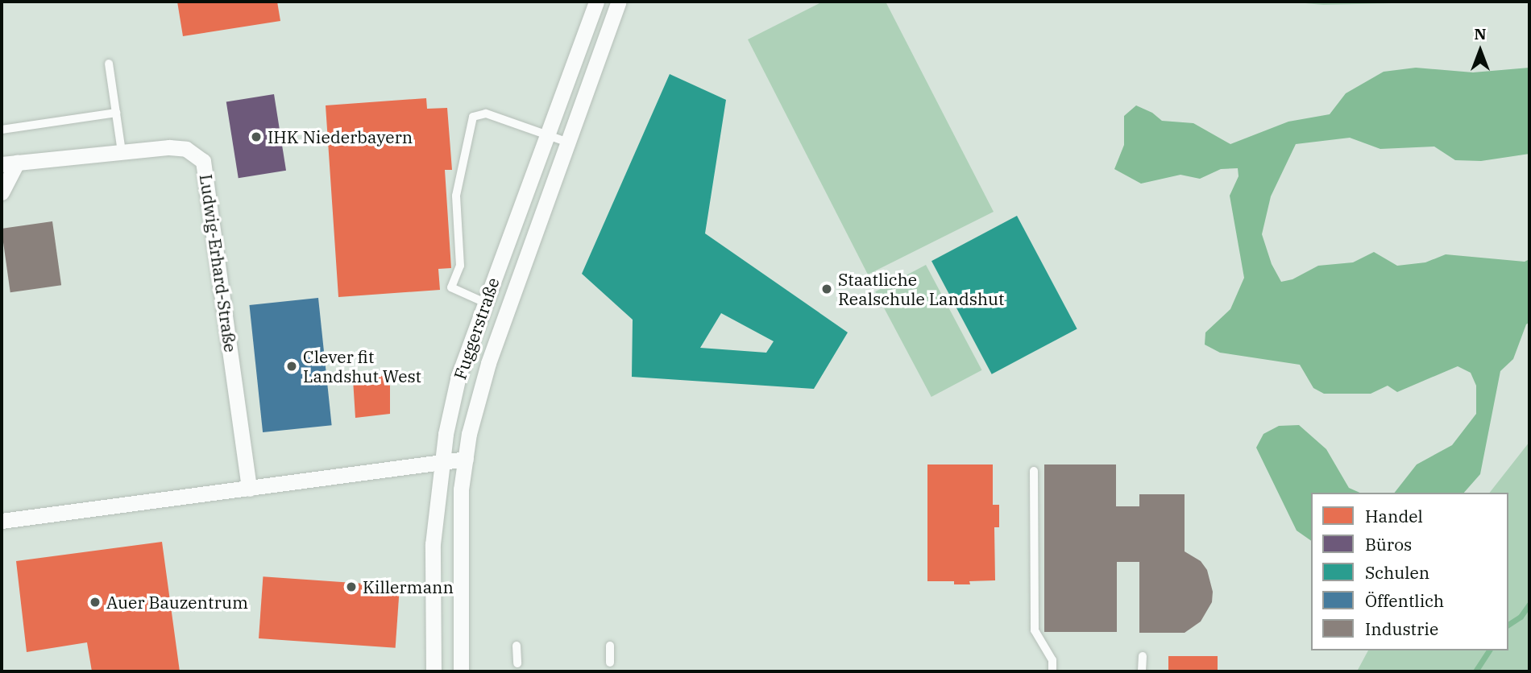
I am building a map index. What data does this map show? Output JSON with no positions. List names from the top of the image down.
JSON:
{
  "streets": {
    "street": ["Ludwig-Erhard-Straße", "Fuggerstraße"]
  },
  "places": [
    "IHK Niederbayern",
    "Staatliche Realschule Landshut",
    "Clever fit Landshut West",
    "Killermann",
    "Auer Bauzentrum"
  ],
  "legend": [
    "Handel",
    "Büros",
    "Schulen",
    "Öffentlich",
    "Industrie"
  ],
  "north": "top"
}
